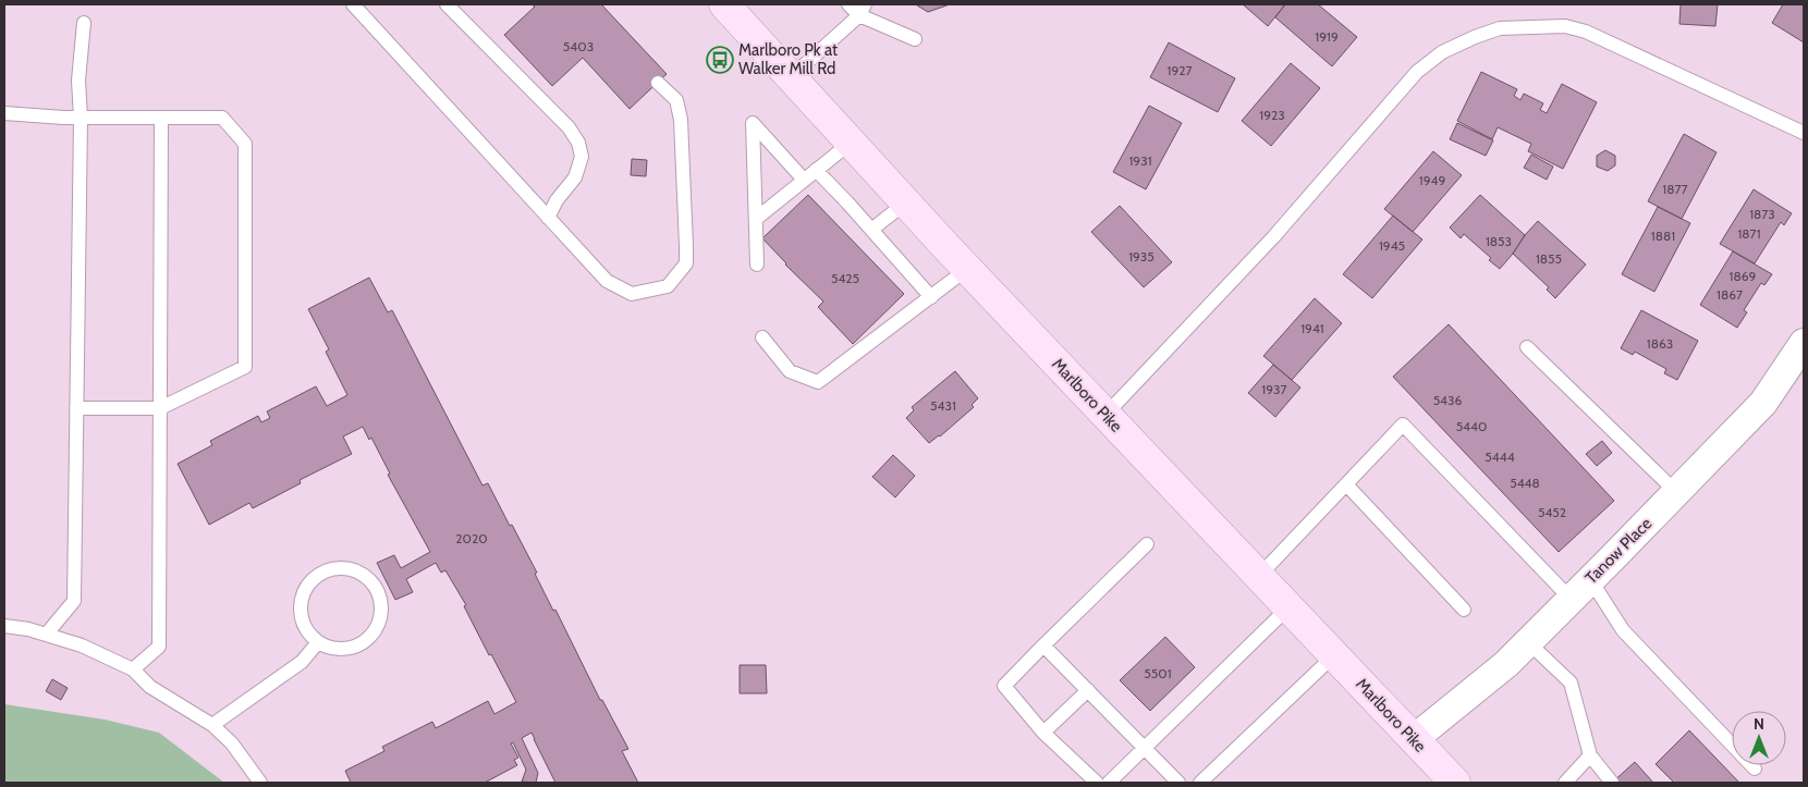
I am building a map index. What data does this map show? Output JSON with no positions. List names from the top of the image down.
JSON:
{
  "streets": {
    "main road": ["Marlboro Pike"],
    "street": ["Tanow Place"]
  },
  "crossings": [
    ["Marlboro Pike", "Tanow Place"]
  ],
  "places": {
    "bus stop": ["Marlboro Pk at Walker Mill Rd"]
  },
  "house_numbers": [
    "1919",
    "5403",
    "1927",
    "1923",
    "1931",
    "1949",
    "1877",
    "1873",
    "1871",
    "1881",
    "1853",
    "1945",
    "1935",
    "1855",
    "1869",
    "5425",
    "1867",
    "1941",
    "1863",
    "1937",
    "5436",
    "5431",
    "5440",
    "5444",
    "5448",
    "5452",
    "2020",
    "5501"
  ],
  "north": "top"
}
